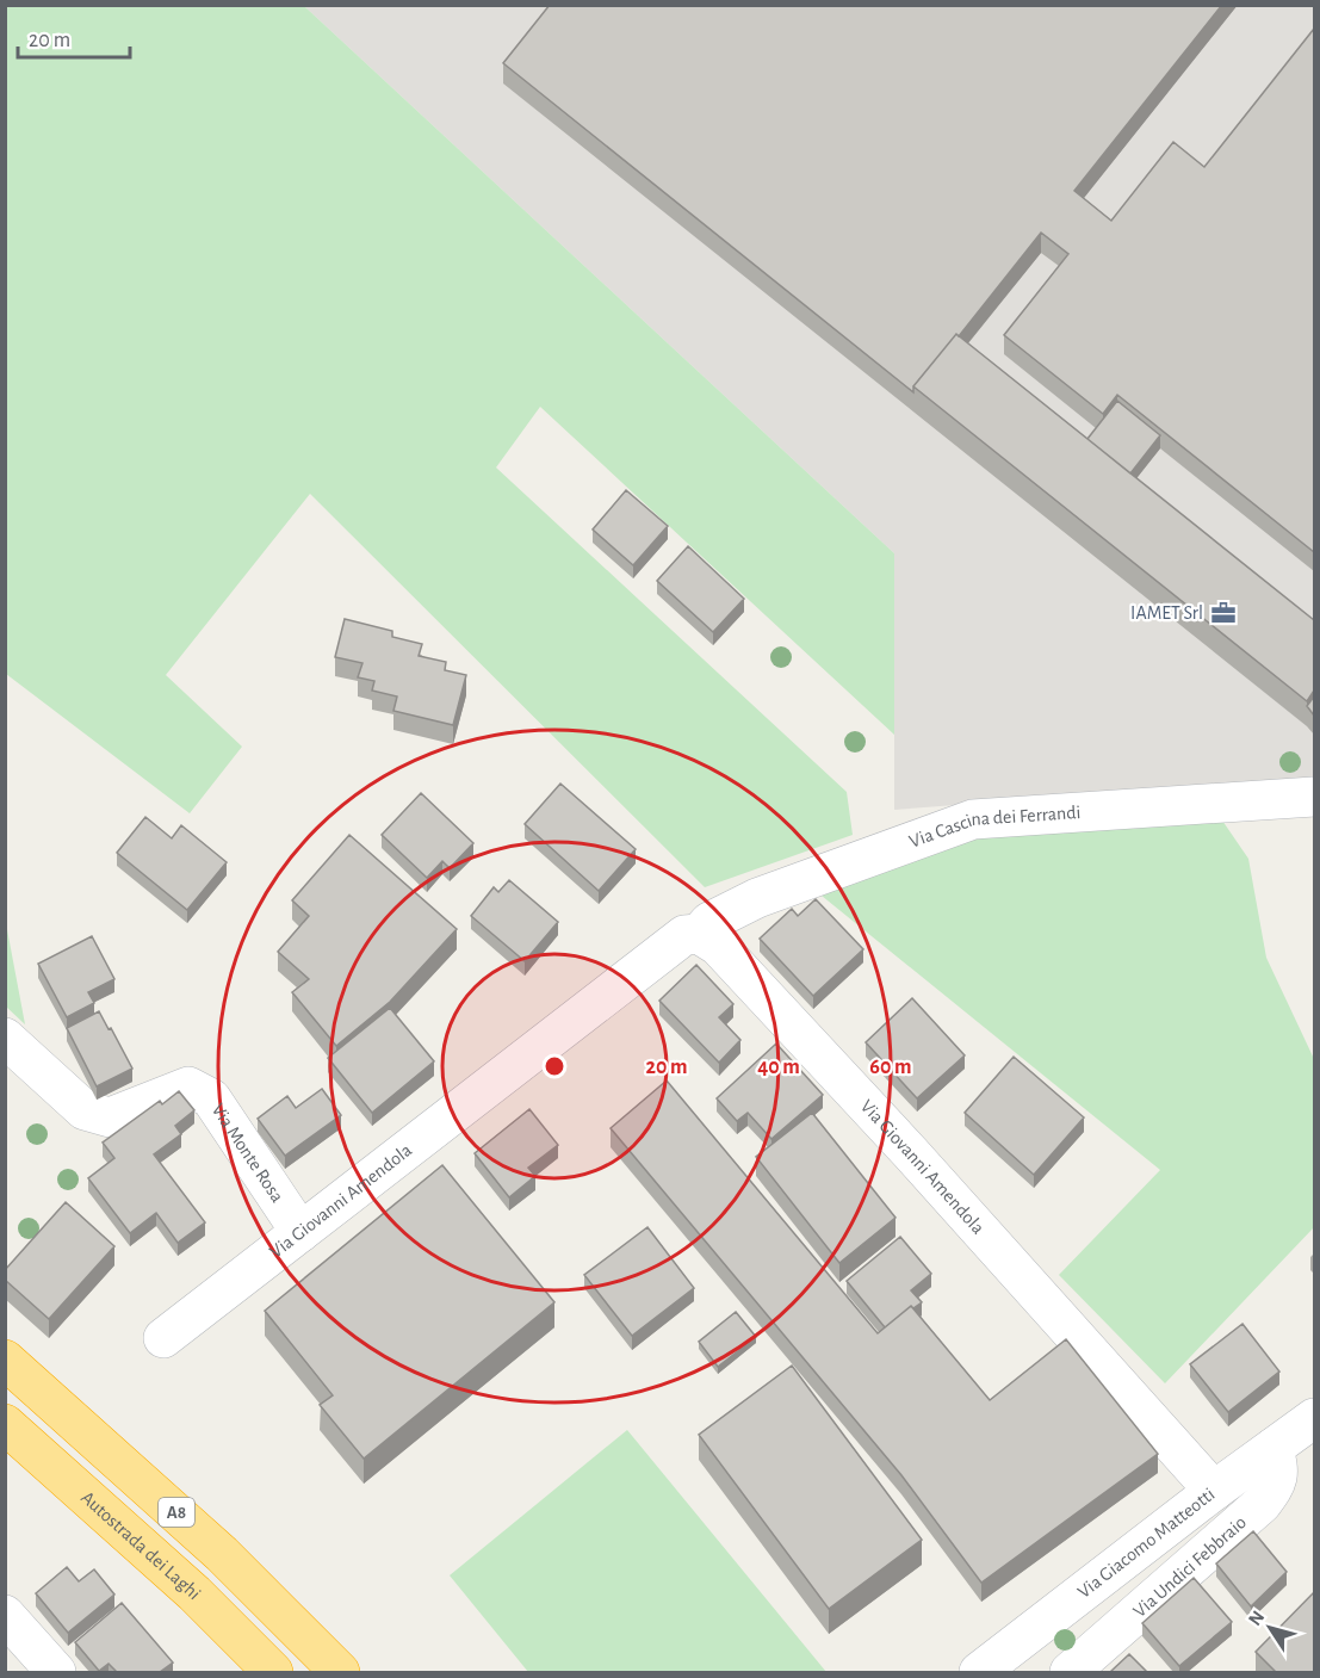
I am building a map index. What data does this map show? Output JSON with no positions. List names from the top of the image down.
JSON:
{
  "streets": {
    "highway": ["A8", "Autostrada dei Laghi"],
    "street": [
      "Via Cascina dei Ferrandi",
      "Via Monte Rosa",
      "Via Giovanni Amendola",
      "Via Giacomo Matteotti",
      "Via Undici Febbraio"
    ]
  },
  "crossings": [
    ["Via Cascina dei Ferrandi", "Via Giovanni Amendola"],
    ["Via Monte Rosa", "Via Giovanni Amendola"],
    ["Via Giovanni Amendola", "Via Giacomo Matteotti"],
    ["Via Giacomo Matteotti", "Via Undici Febbraio"]
  ],
  "places": {
    "office": ["IAMET Srl"]
  },
  "scale_bar": "20 m",
  "north": "top left",
  "rings": ["20 m", "40 m", "60 m"]
}
